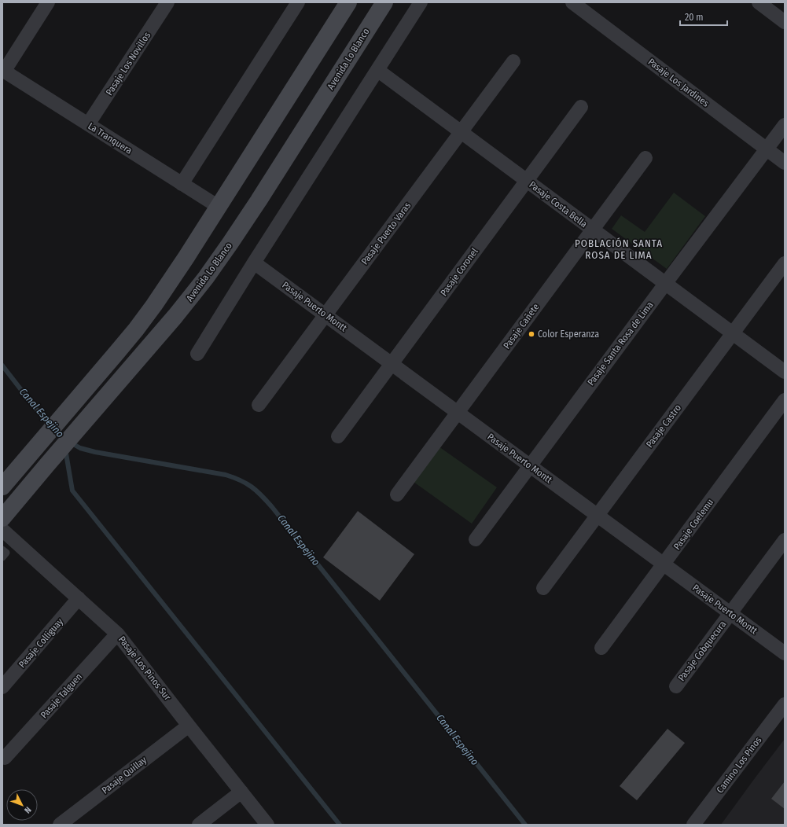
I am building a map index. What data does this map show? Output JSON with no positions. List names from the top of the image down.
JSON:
{
  "streets": {
    "main road": ["Avenida Lo Blanco"],
    "street": [
      "Pasaje Los Novillos",
      "Pasaje Los Jardines",
      "La Tranquera",
      "Pasaje Costa Bella",
      "Pasaje Puerto Varas",
      "Pasaje Coronel",
      "Pasaje Puerto Montt",
      "Pasaje Cañete",
      "Pasaje Santa Rosa de Lima",
      "Pasaje Castro",
      "Pasaje Coelemu",
      "Pasaje Colliguay",
      "Pasaje Cobquecura",
      "Pasaje Los Pinos Sur",
      "Pasaje Talguen",
      "Camino Los Pinos",
      "Pasaje Quillay"
    ]
  },
  "crossings": [
    ["Pasaje Los Novillos", "La Tranquera"],
    ["Pasaje Los Jardines", "Pasaje Santa Rosa de Lima"],
    ["Pasaje Costa Bella", "Pasaje Puerto Varas"],
    ["Pasaje Costa Bella", "Pasaje Coronel"],
    ["Pasaje Costa Bella", "Pasaje Cañete"],
    ["Pasaje Costa Bella", "Pasaje Santa Rosa de Lima"],
    ["Pasaje Costa Bella", "Pasaje Castro"],
    ["Pasaje Puerto Varas", "Pasaje Puerto Montt"],
    ["Pasaje Coronel", "Pasaje Puerto Montt"],
    ["Pasaje Puerto Montt", "Pasaje Cañete"],
    ["Pasaje Puerto Montt", "Pasaje Santa Rosa de Lima"],
    ["Pasaje Puerto Montt", "Pasaje Castro"],
    ["Pasaje Puerto Montt", "Pasaje Coelemu"],
    ["Pasaje Puerto Montt", "Pasaje Cobquecura"],
    ["Pasaje Colliguay", "Pasaje Los Pinos Sur"],
    ["Pasaje Los Pinos Sur", "Pasaje Talguen"],
    ["Pasaje Los Pinos Sur", "Pasaje Quillay"]
  ],
  "districts": ["POBLACIÓN SANTA ROSA DE LIMA"],
  "water": ["Canal Espejino"],
  "places": ["Color Esperanza"],
  "scale_bar": "20 m",
  "north": "bottom right"
}
